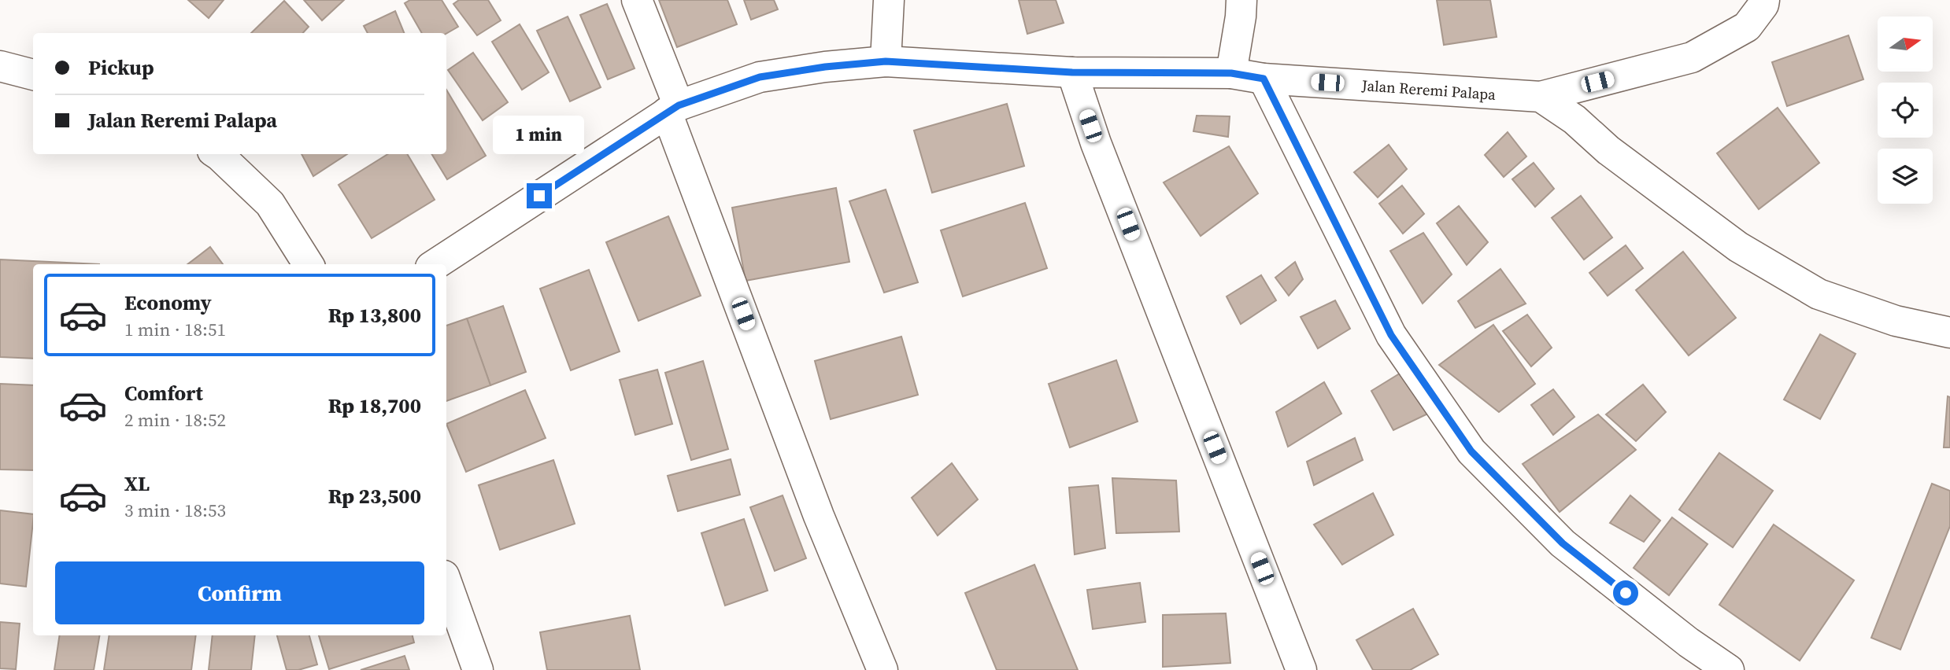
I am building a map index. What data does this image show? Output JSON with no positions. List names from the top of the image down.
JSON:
{
  "streets": {
    "street": ["Jalan Reremi Palapa"]
  },
  "north": "right",
  "page": {
    "banner": ["Pickup", "Jalan Reremi Palapa"],
    "bubble": "1 min",
    "list": [
      {
        "name": "Economy",
        "note": "1 min · 18:51",
        "value": "Rp 13,800"
      },
      {
        "name": "Comfort",
        "note": "2 min · 18:52",
        "value": "Rp 18,700"
      },
      {
        "name": "XL",
        "note": "3 min · 18:53",
        "value": "Rp 23,500"
      }
    ],
    "buttons": "Confirm"
  }
}
